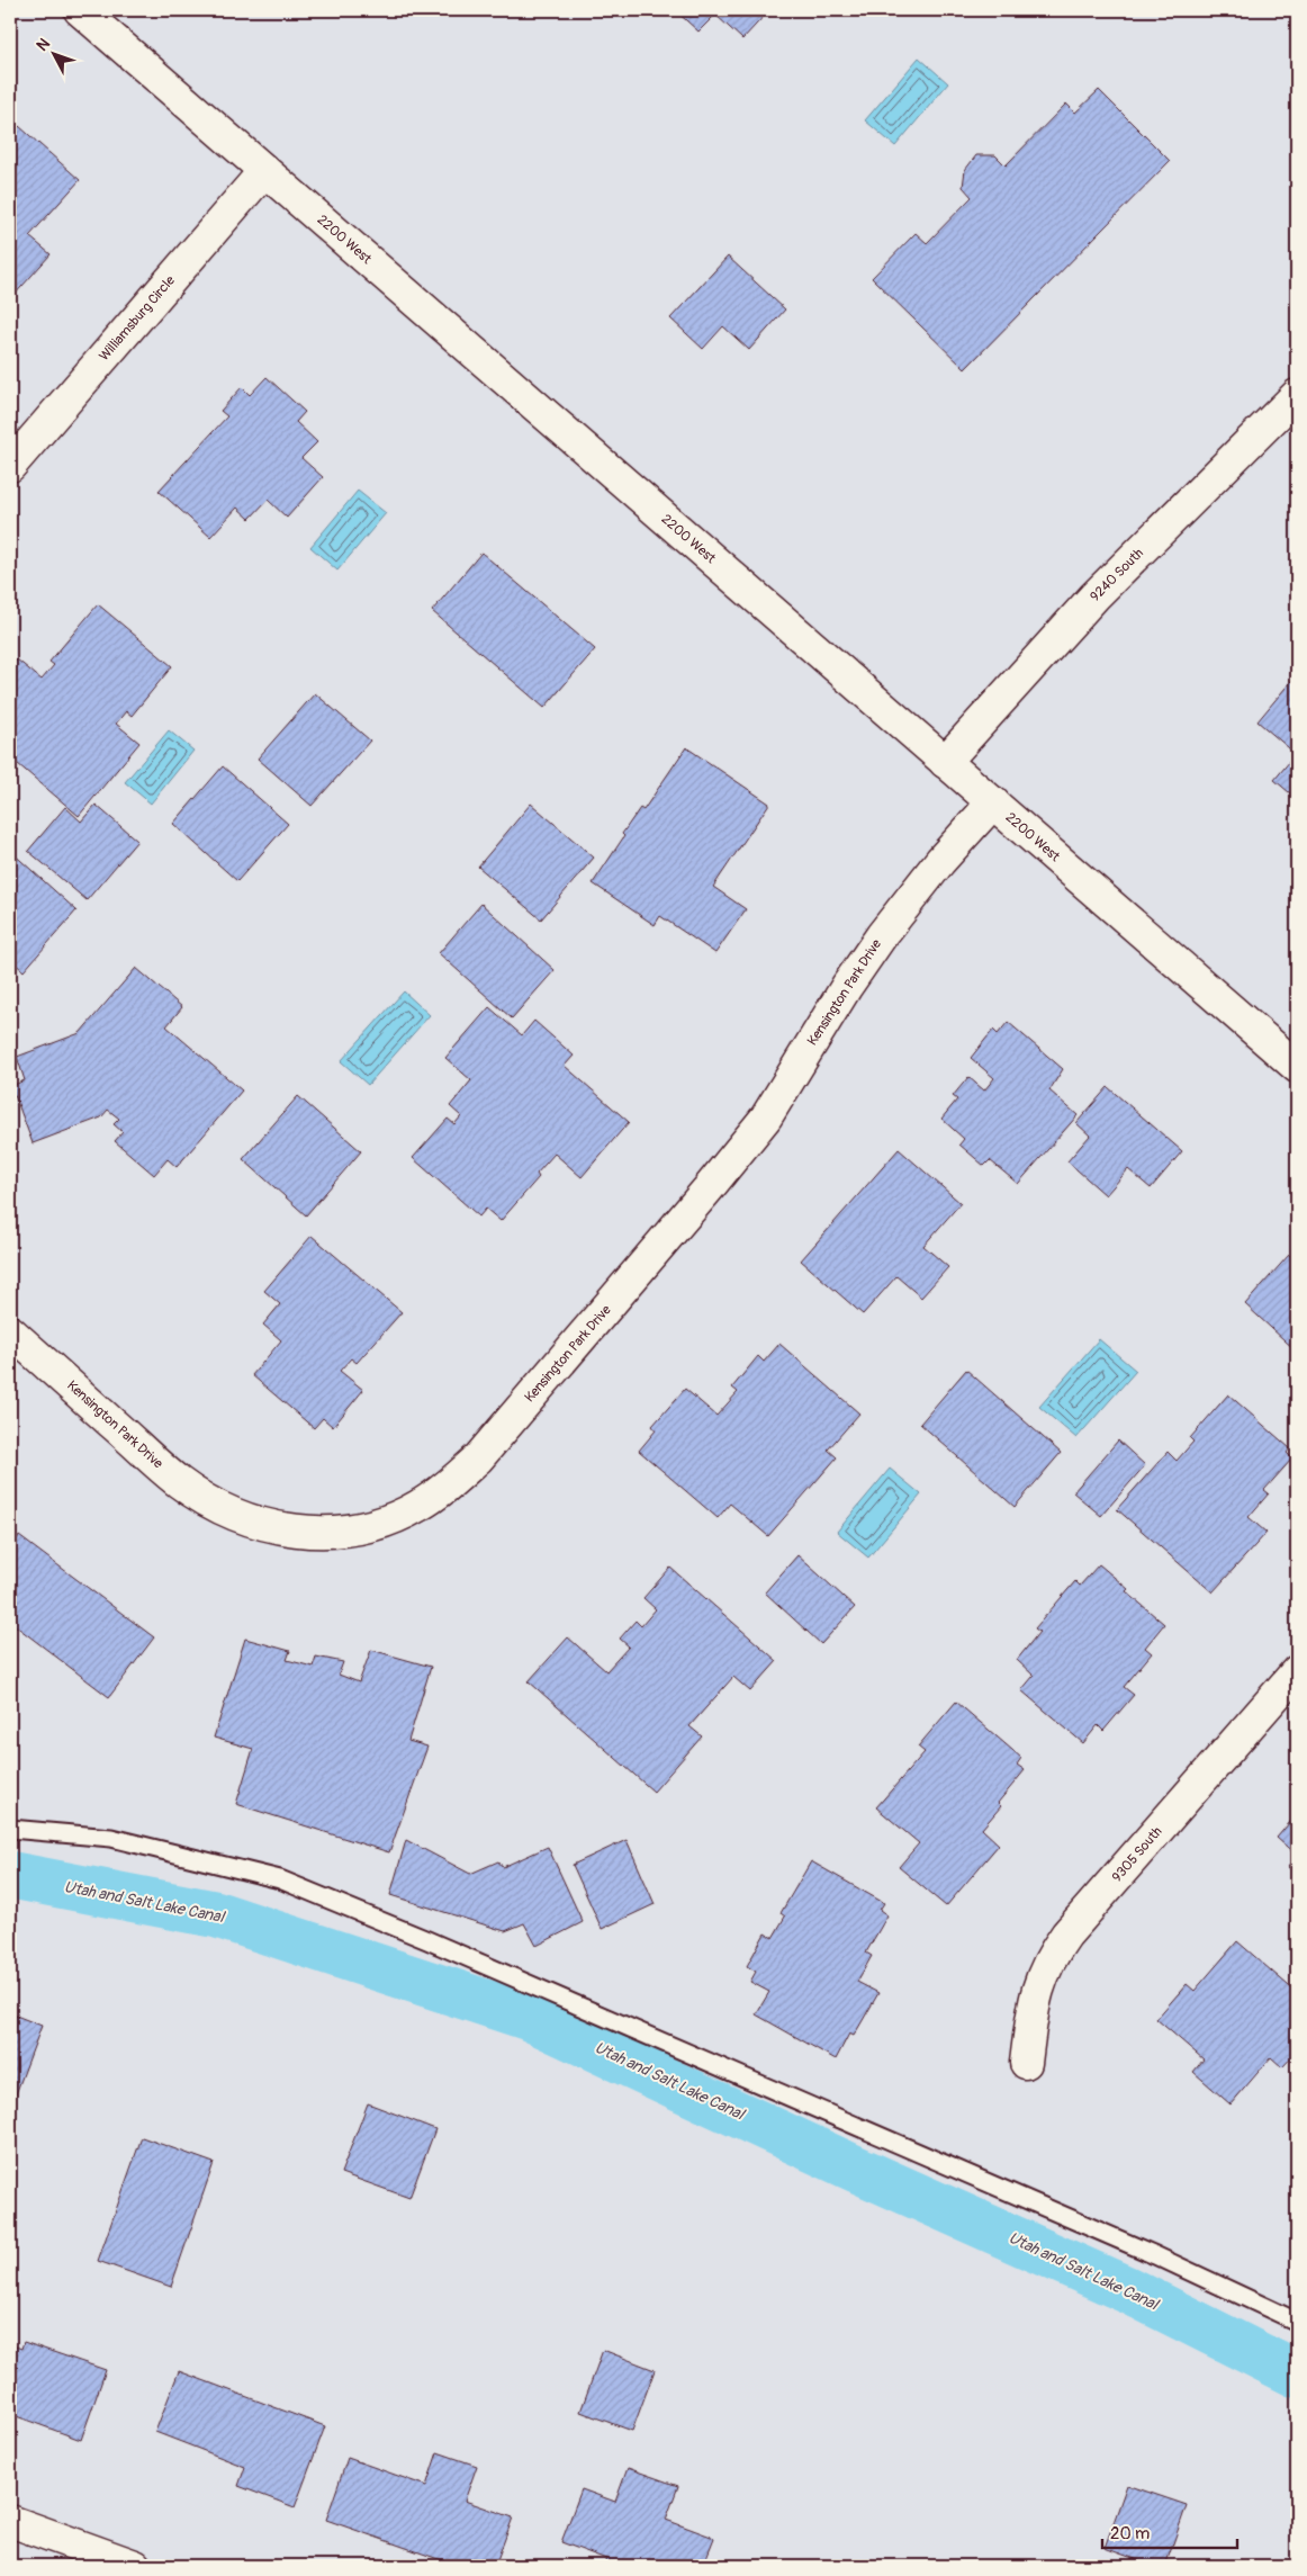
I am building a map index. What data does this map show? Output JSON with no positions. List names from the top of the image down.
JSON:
{
  "streets": {
    "street": [
      "2200 West",
      "Williamsburg Circle",
      "9240 South",
      "Kensington Park Drive",
      "9305 South"
    ]
  },
  "crossings": [
    ["2200 West", "Williamsburg Circle"],
    ["2200 West", "9240 South"],
    ["2200 West", "Kensington Park Drive"]
  ],
  "water": ["Utah and Salt Lake Canal"],
  "scale_bar": "20 m",
  "north": "top left"
}
